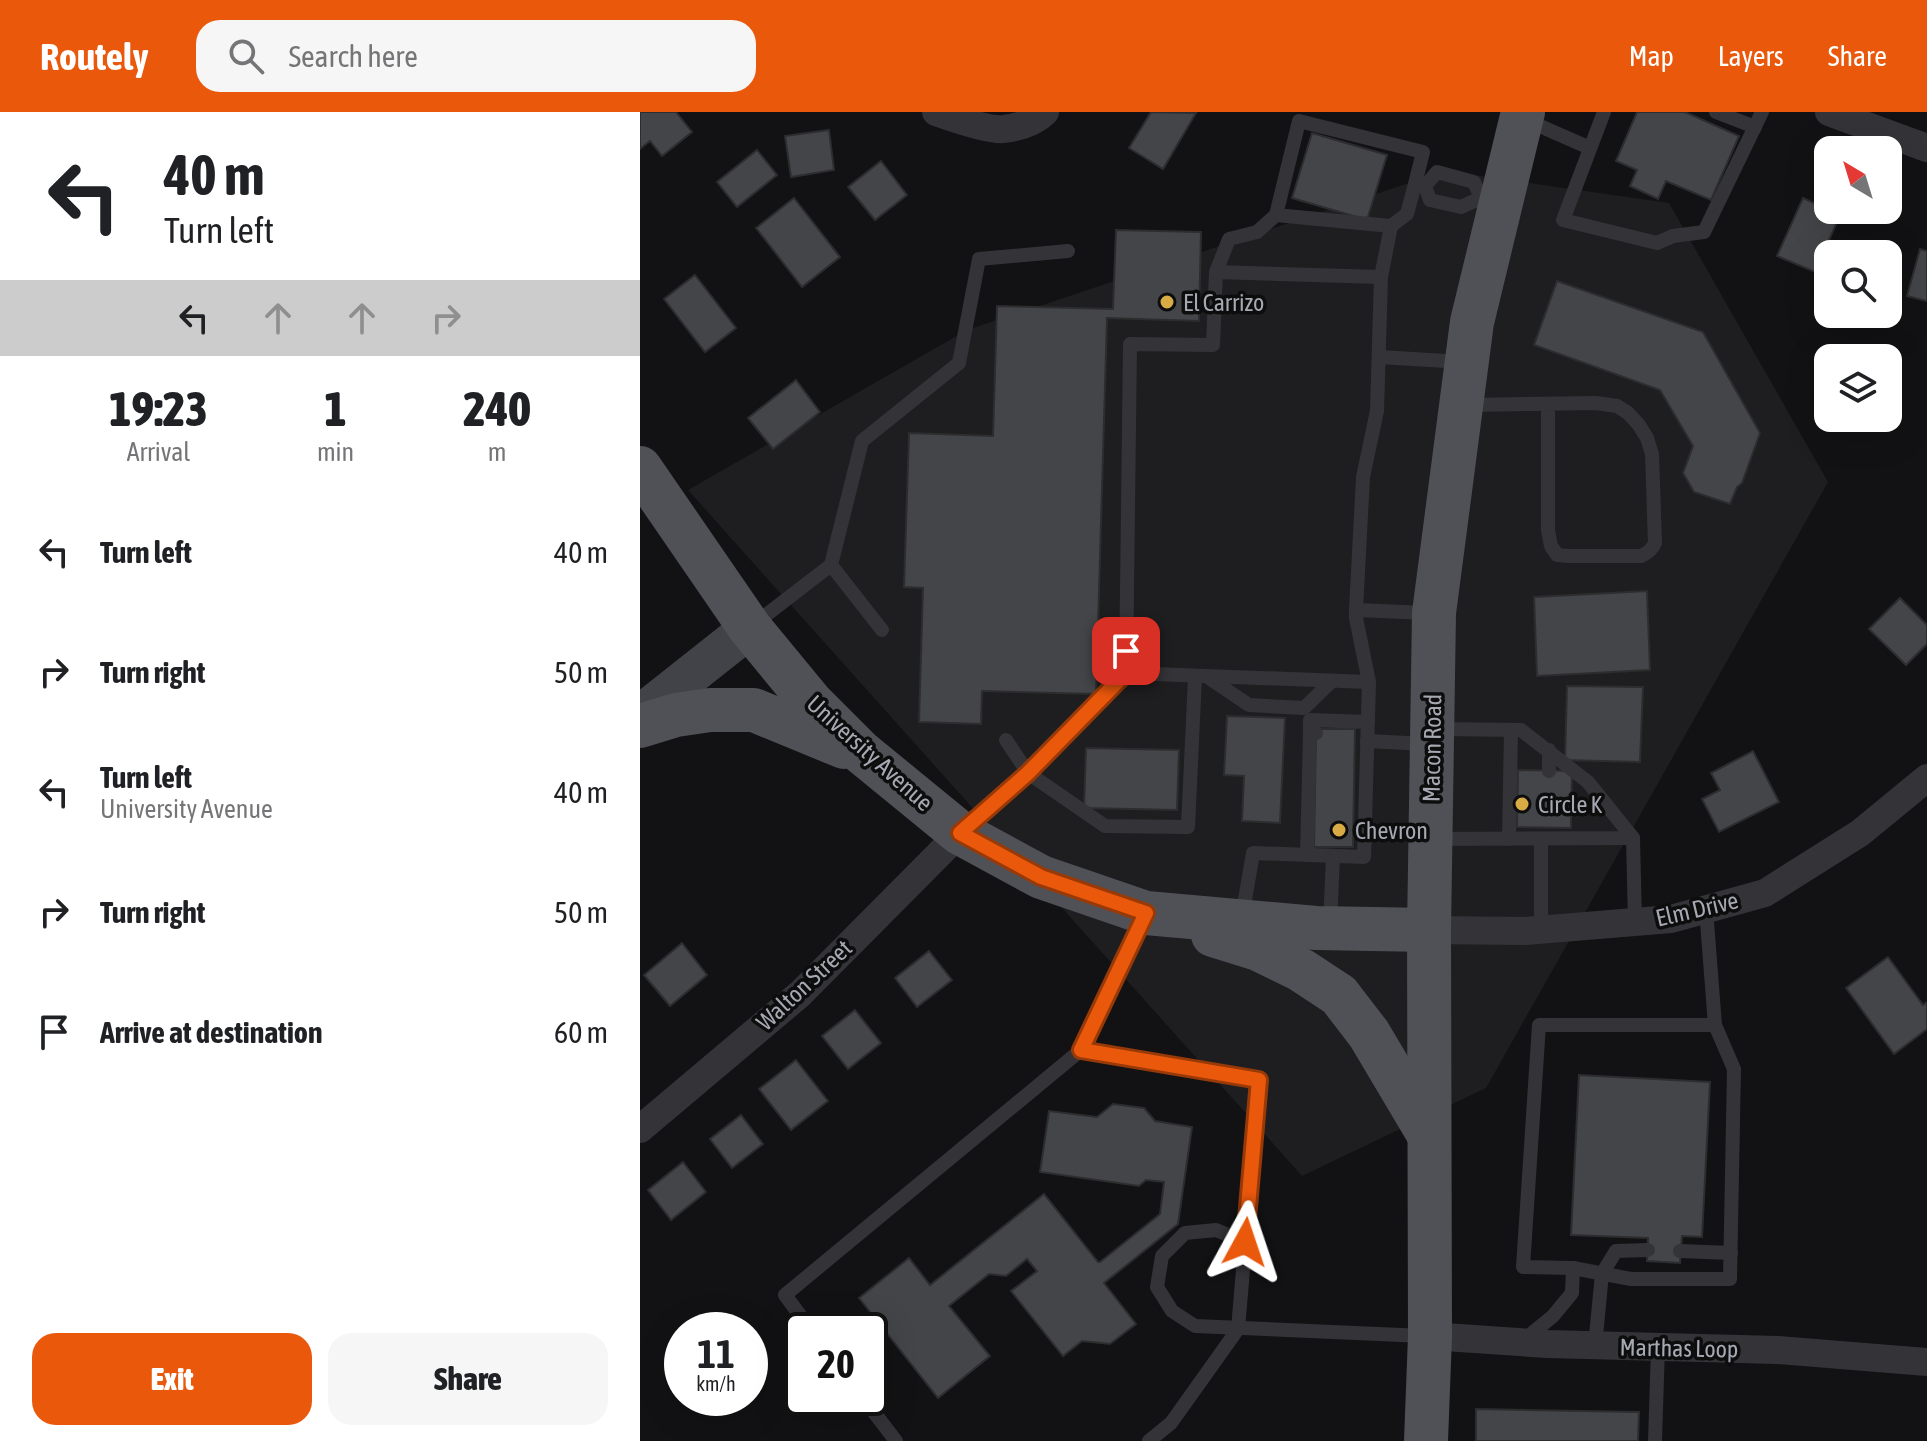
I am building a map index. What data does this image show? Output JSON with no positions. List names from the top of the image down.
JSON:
{
  "streets": {
    "main road": ["Macon Road", "University Avenue"],
    "street": ["Elm Drive", "Walton Street", "Marthas Loop"]
  },
  "crossings": [
    ["Macon Road", "University Avenue"],
    ["Macon Road", "Elm Drive"],
    ["Macon Road", "Marthas Loop"],
    ["University Avenue", "Elm Drive"],
    ["University Avenue", "Walton Street"]
  ],
  "places": ["El Carrizo", "Circle K", "Chevron"],
  "north": "top left",
  "page": {
    "header": "Routely",
    "search": "Search here",
    "nav": ["Map", "Layers", "Share"],
    "turn": ["40 m", "Turn left"],
    "eta": [
      "19:23",
      "Arrival",
      "1",
      "min",
      "240",
      "m"
    ],
    "list": [
      {
        "name": "Turn left",
        "value": "40 m"
      },
      {
        "name": "Turn right",
        "value": "50 m"
      },
      {
        "name": "Turn left",
        "note": "University Avenue",
        "value": "40 m"
      },
      {
        "name": "Turn right",
        "value": "50 m"
      },
      {
        "name": "Arrive at destination",
        "value": "60 m"
      }
    ],
    "speed": "11 km/h",
    "limit": "20",
    "buttons": ["Exit", "Share"]
  }
}
